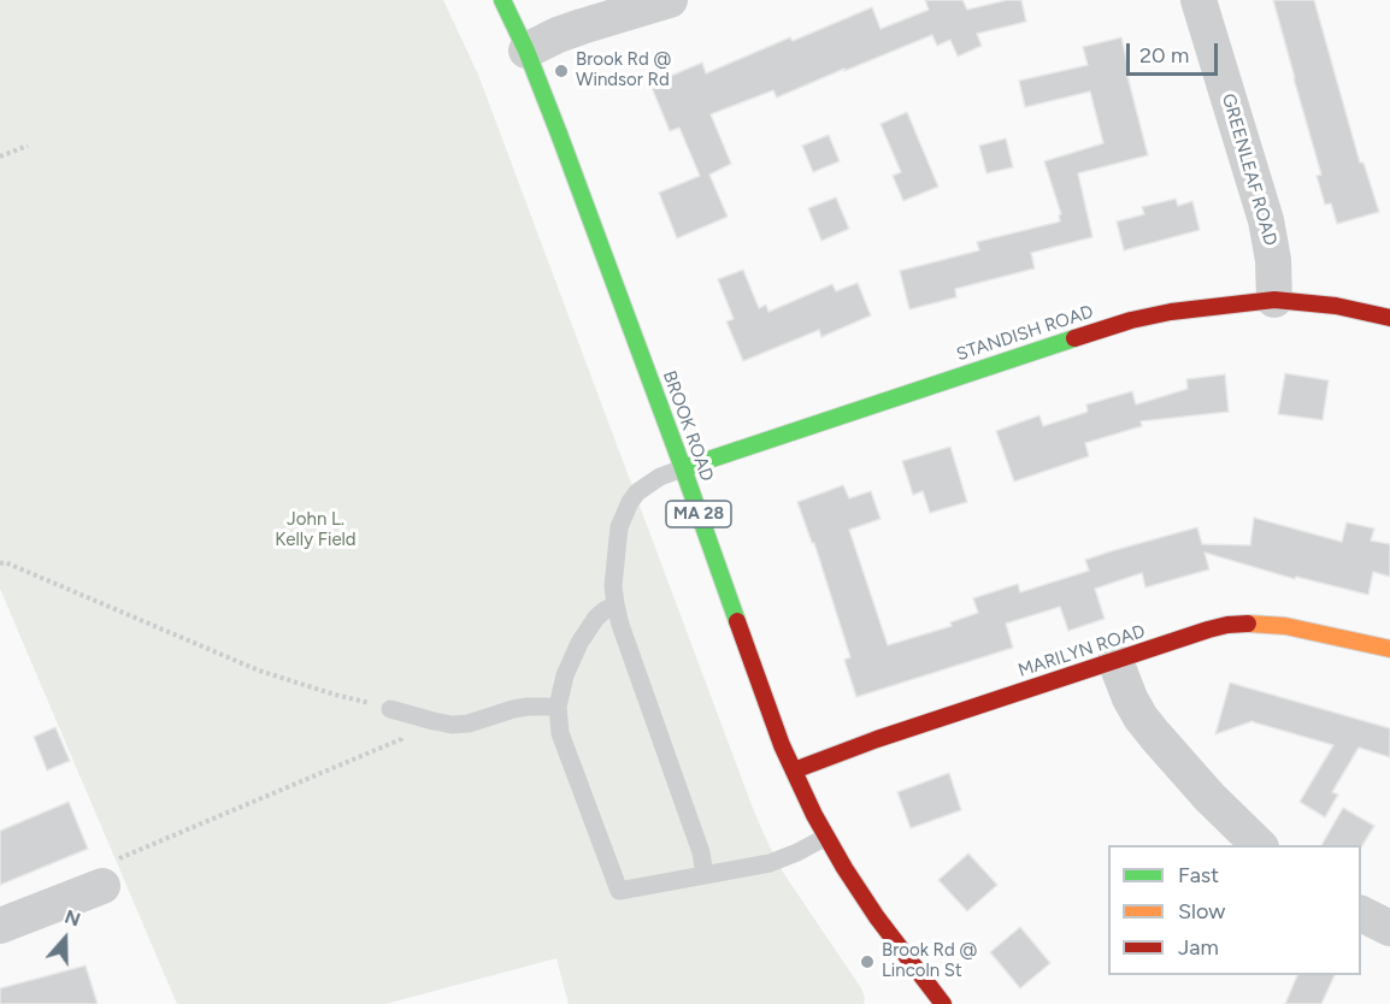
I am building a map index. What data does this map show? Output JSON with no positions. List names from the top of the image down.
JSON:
{
  "streets": {
    "street": [
      "GREENLEAF ROAD",
      "STANDISH ROAD",
      "BROOK ROAD",
      "MA 28",
      "MARILYN ROAD"
    ]
  },
  "crossings": [
    ["GREENLEAF ROAD", "STANDISH ROAD"],
    ["STANDISH ROAD", "BROOK ROAD"],
    ["BROOK ROAD", "MARILYN ROAD"]
  ],
  "parks": ["John L. Kelly Field"],
  "places": ["Brook Rd @ Windsor Rd", "Brook Rd @ Lincoln St"],
  "legend": ["Fast", "Slow", "Jam"],
  "scale_bar": "20 m",
  "north": "top"
}
